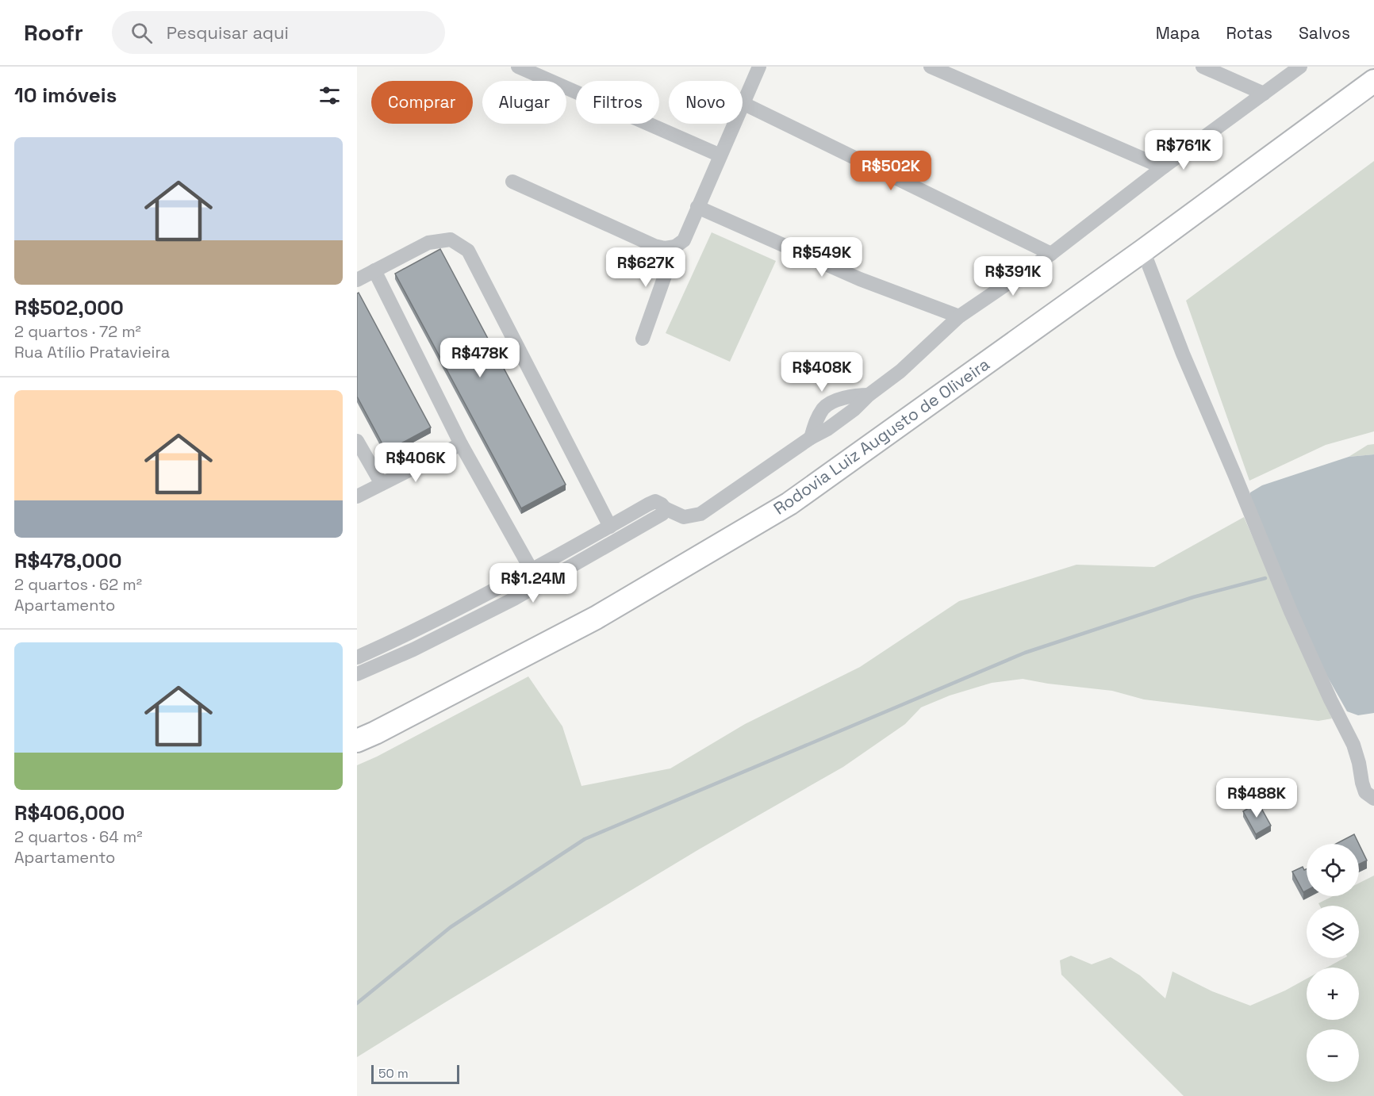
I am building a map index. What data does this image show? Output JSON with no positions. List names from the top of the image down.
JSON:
{
  "streets": {
    "highway": ["Rodovia Luiz Augusto de Oliveira"]
  },
  "scale_bar": "50 m",
  "page": {
    "header": "Roofr",
    "search": "Pesquisar aqui",
    "nav": ["Mapa", "Rotas", "Salvos"],
    "heading": "10 imóveis",
    "chip": [
      "Comprar",
      "Alugar",
      "Filtros",
      "Novo"
    ],
    "list": [
      {
        "name": "R$502,000",
        "note": "2 quartos · 72 m² · Rua Atílio Pratavieira"
      },
      {
        "name": "R$478,000",
        "note": "2 quartos · 62 m² · Apartamento"
      },
      {
        "name": "R$406,000",
        "note": "2 quartos · 64 m² · Apartamento"
      }
    ],
    "price": [
      "R$761K",
      "R$502K",
      "R$549K",
      "R$627K",
      "R$391K",
      "R$478K",
      "R$408K",
      "R$406K",
      "R$1.24M",
      "R$488K"
    ],
    "map_buttons": ["+", "−"],
    "scale": "50 m"
  }
}
